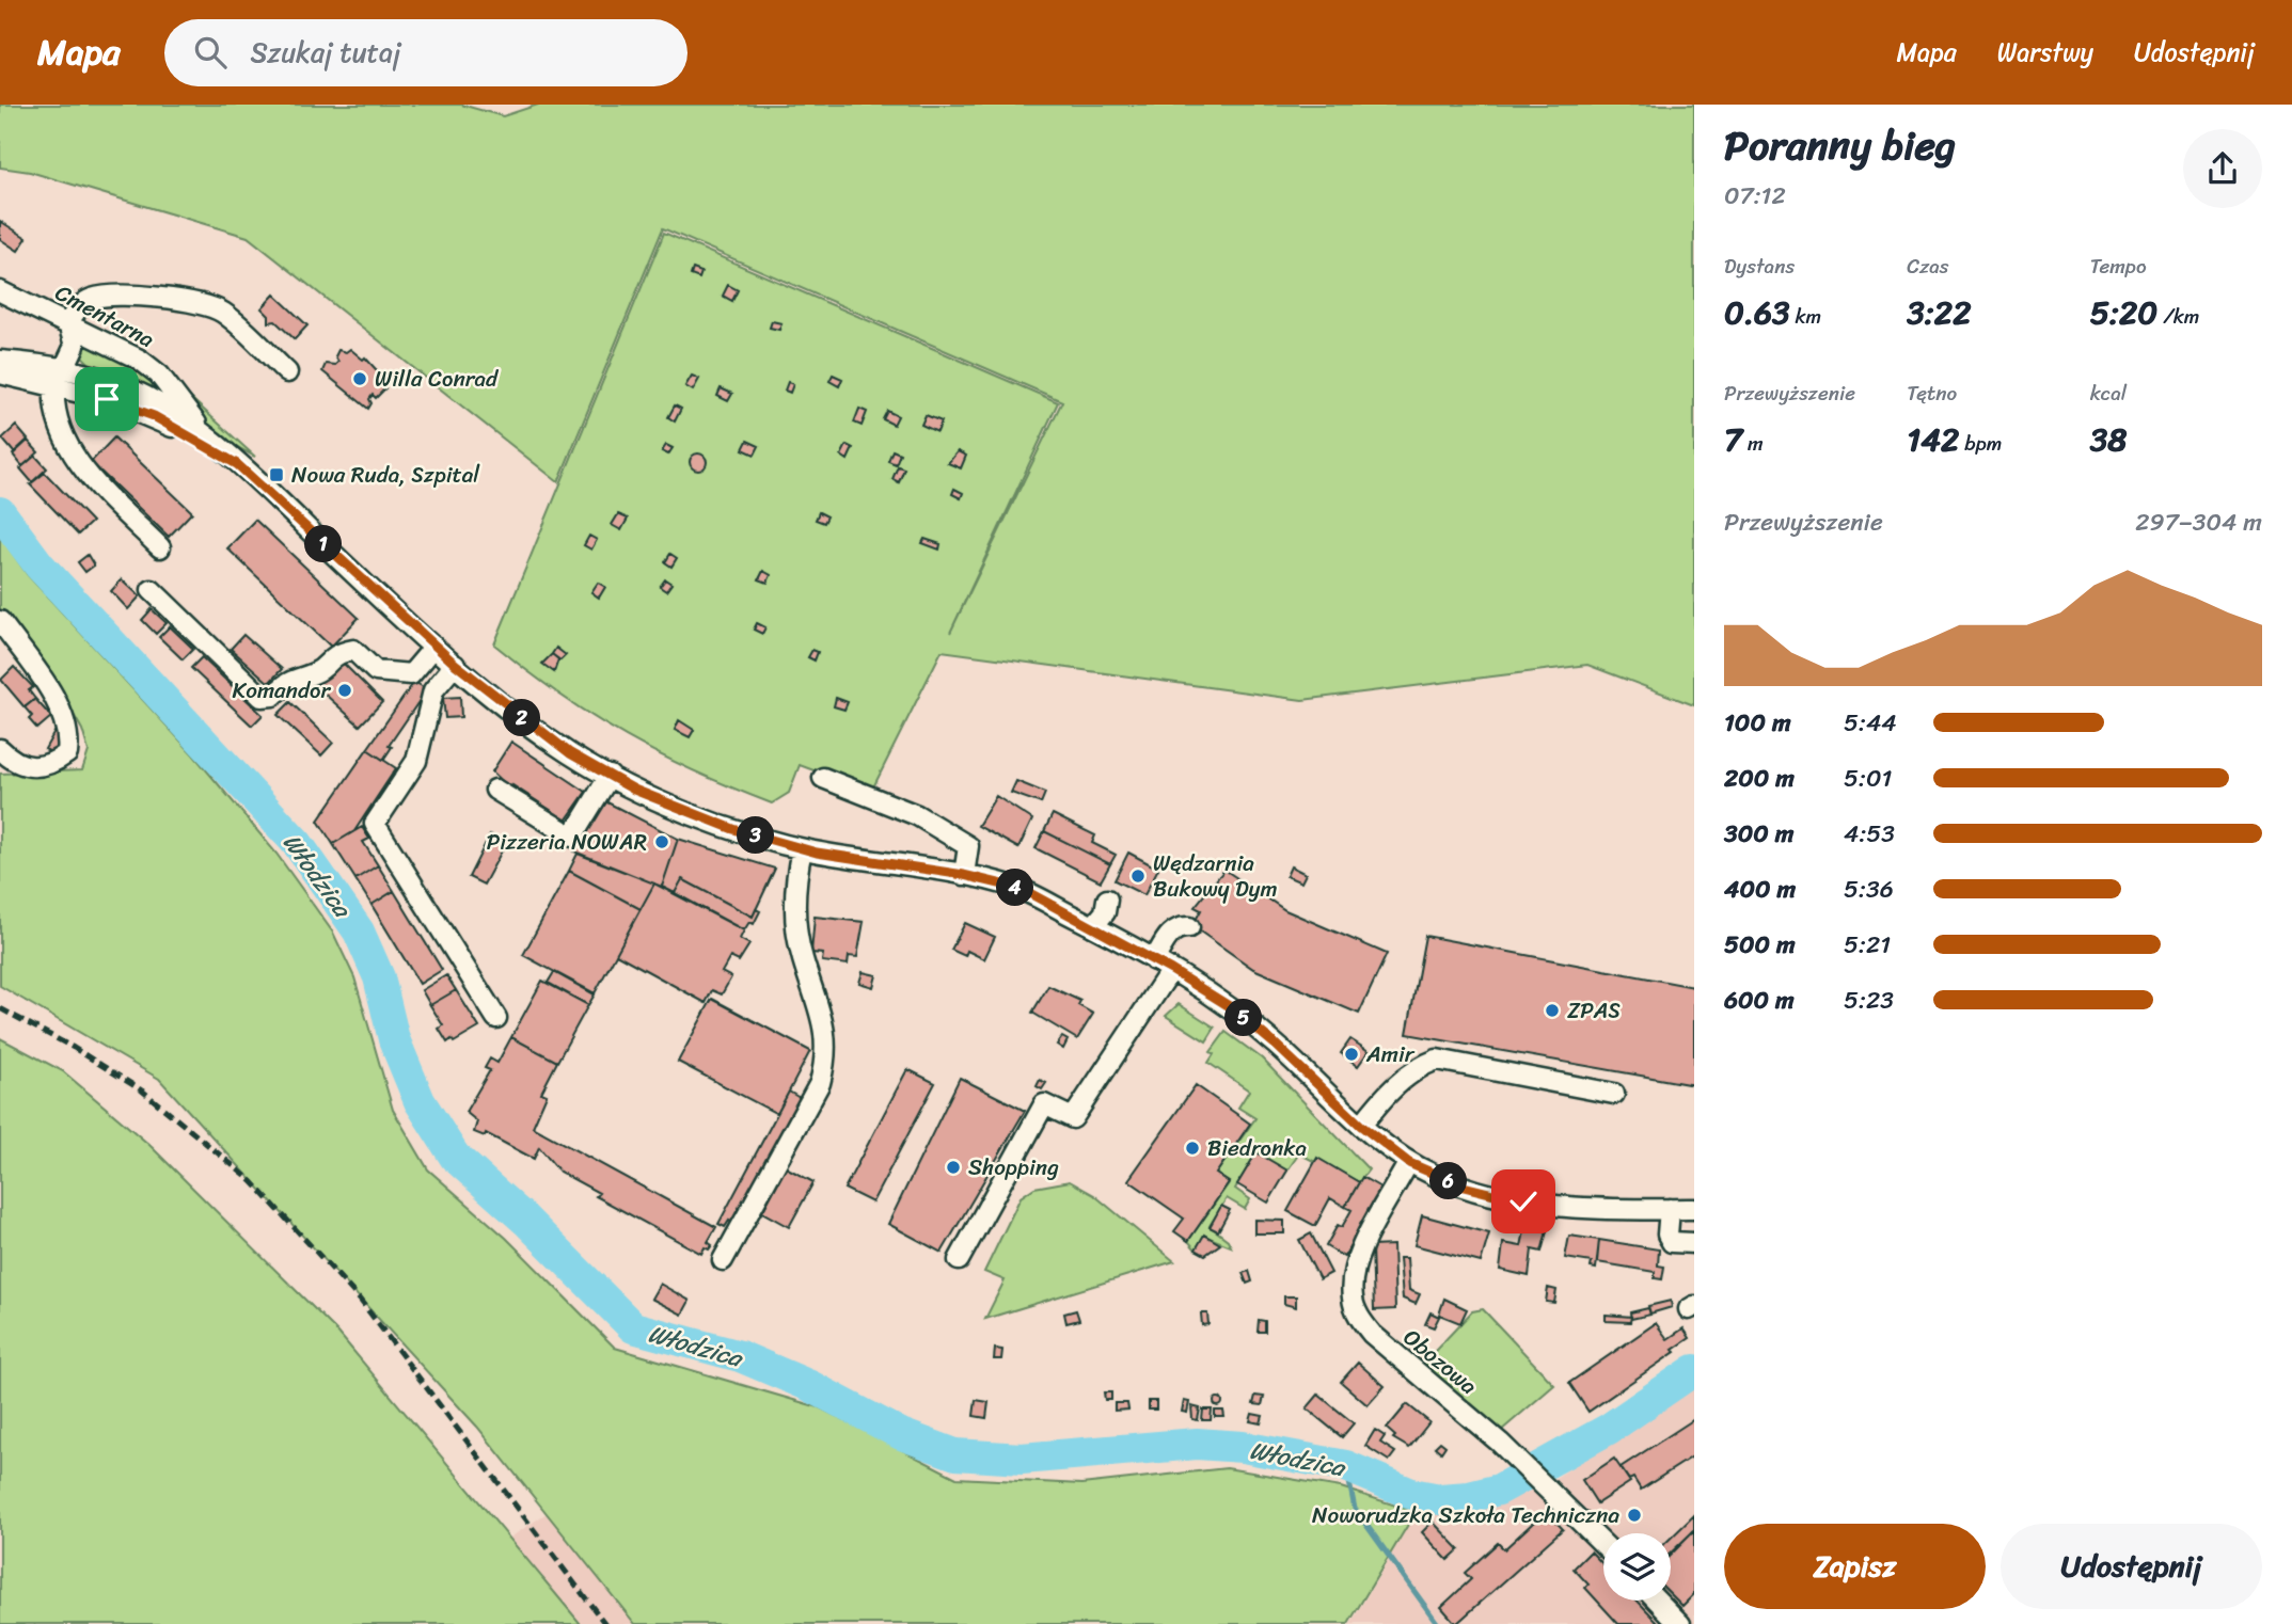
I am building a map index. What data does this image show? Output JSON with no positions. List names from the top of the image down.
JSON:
{
  "streets": {
    "street": ["Cmentarna", "Obozowa"]
  },
  "water": ["Włodzica"],
  "places": {
    "other": [
      "Willa Conrad",
      "Komandor",
      "Pizzeria NOWAR",
      "Wędzarnia Bukowy Dym",
      "ZPAS",
      "Amir",
      "Biedronka",
      "Shopping",
      "Noworudzka Szkoła Techniczna"
    ],
    "transit": ["Nowa Ruda, Szpital"]
  },
  "page": {
    "header": "Mapa",
    "search": "Szukaj tutaj",
    "nav": ["Mapa", "Warstwy", "Udostępnij"],
    "heading": ["Poranny bieg", "07:12"],
    "stats": [
      ["Dystans", "0.63 km"],
      ["Czas", "3:22"],
      ["Tempo", "5:20 /km"],
      ["Przewyższenie", "7 m"],
      ["Tętno", "142 bpm"],
      ["kcal", "38"]
    ],
    "chart": ["Przewyższenie", "297–304 m"],
    "pins": [
      "1",
      "2",
      "3",
      "4",
      "5",
      "6"
    ],
    "list": [
      {
        "name": "100 m",
        "note": "5:44"
      },
      {
        "name": "200 m",
        "note": "5:01"
      },
      {
        "name": "300 m",
        "note": "4:53"
      },
      {
        "name": "400 m",
        "note": "5:36"
      },
      {
        "name": "500 m",
        "note": "5:21"
      },
      {
        "name": "600 m",
        "note": "5:23"
      }
    ],
    "buttons": ["Zapisz", "Udostępnij"]
  }
}
